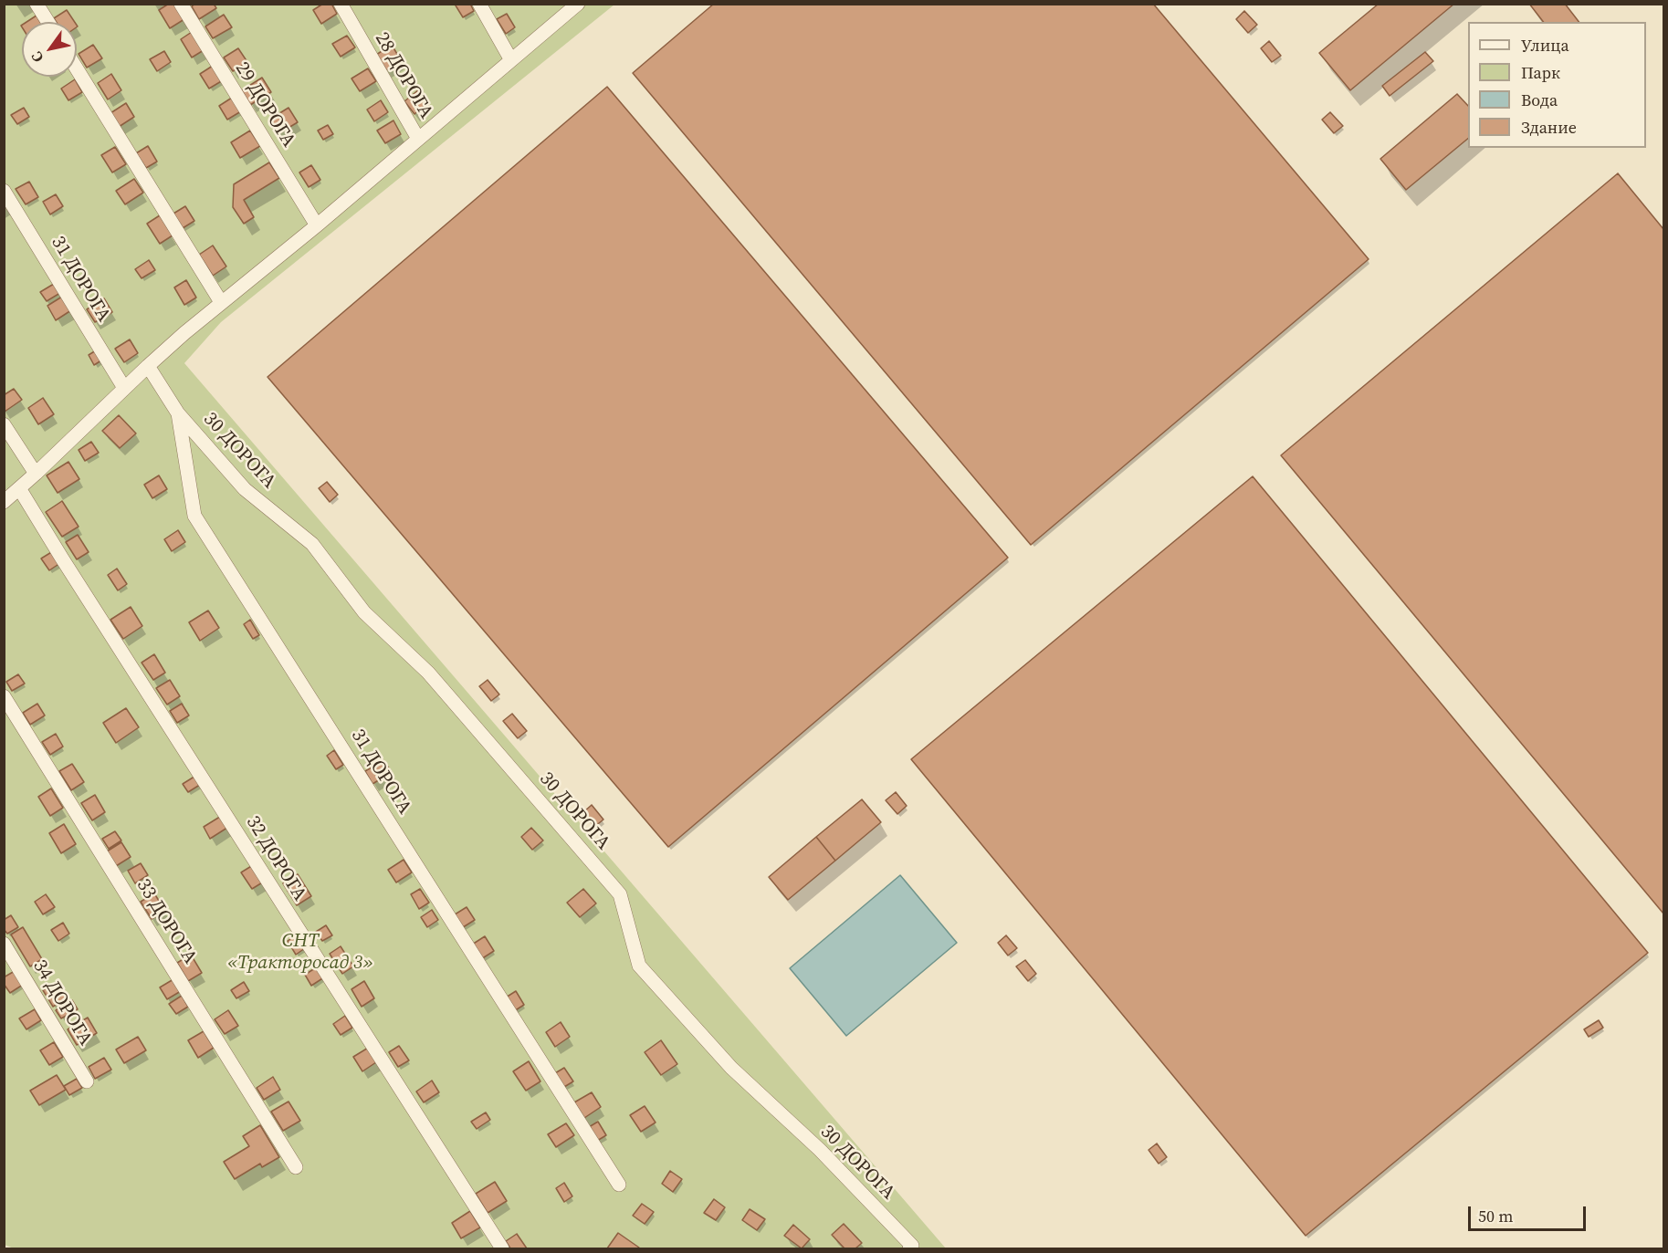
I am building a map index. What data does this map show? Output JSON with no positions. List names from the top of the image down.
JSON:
{
  "streets": {
    "street": [
      "28 ДОРОГА",
      "29 ДОРОГА",
      "31 ДОРОГА",
      "30 ДОРОГА",
      "32 ДОРОГА",
      "33 ДОРОГА",
      "34 ДОРОГА"
    ]
  },
  "crossings": [
    ["31 ДОРОГА", "30 ДОРОГА"]
  ],
  "parks": ["СНТ «Тракторосад 3»"],
  "legend": [
    "Улица",
    "Парк",
    "Вода",
    "Здание"
  ],
  "scale_bar": "50 m",
  "north": "bottom left"
}
